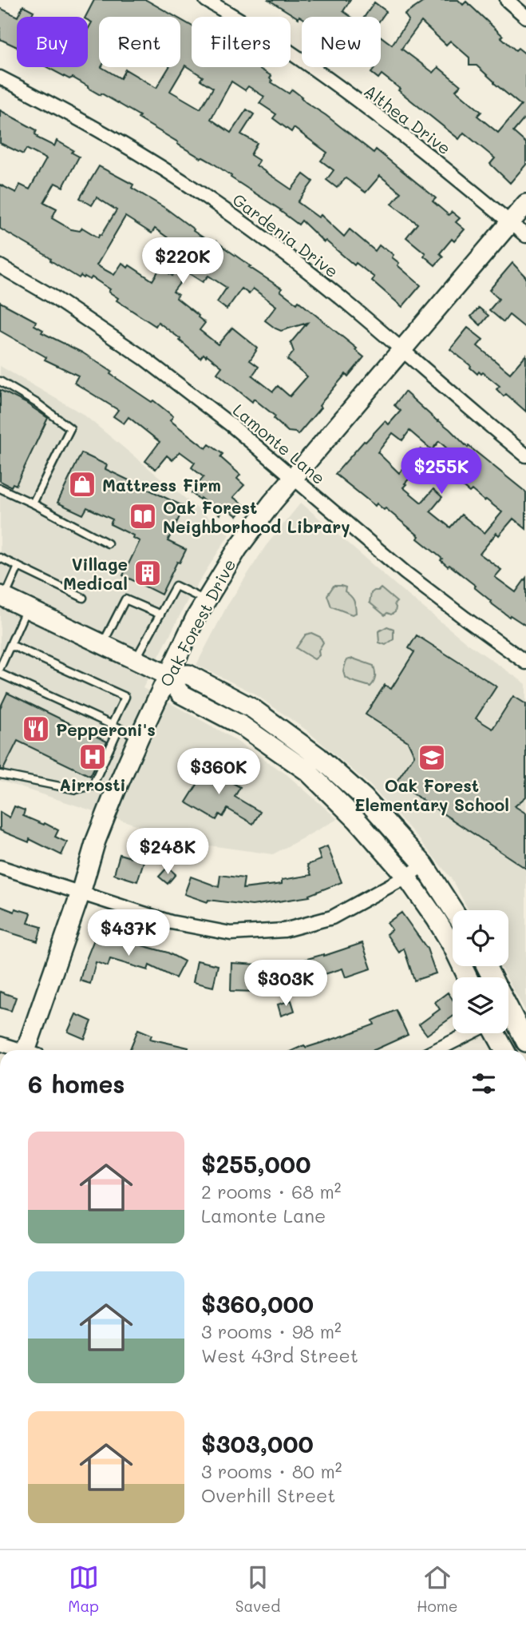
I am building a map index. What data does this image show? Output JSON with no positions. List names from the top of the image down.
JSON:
{
  "streets": {
    "main road": ["Oak Forest Drive"],
    "street": ["Althea Drive", "Gardenia Drive", "Lamonte Lane"]
  },
  "crossings": [
    ["Althea Drive", "Oak Forest Drive"],
    ["Gardenia Drive", "Oak Forest Drive"],
    ["Lamonte Lane", "Oak Forest Drive"]
  ],
  "places": {
    "shop": ["Mattress Firm"],
    "library": ["Oak Forest Neighborhood Library"],
    "building": ["Village Medical"],
    "restaurant": ["Pepperoni's"],
    "hospital": ["Airrosti"],
    "school or university": ["Oak Forest Elementary School"]
  },
  "page": {
    "chip": [
      "Buy",
      "Rent",
      "Filters",
      "New"
    ],
    "price": [
      "$220K",
      "$255K",
      "$360K",
      "$248K",
      "$437K",
      "$303K"
    ],
    "heading": "6 homes",
    "list": [
      {
        "name": "$255,000",
        "note": "2 rooms · 68 m² · Lamonte Lane"
      },
      {
        "name": "$360,000",
        "note": "3 rooms · 98 m² · West 43rd Street"
      },
      {
        "name": "$303,000",
        "note": "3 rooms · 80 m² · Overhill Street"
      }
    ],
    "tabs": ["Map", "Saved", "Home"]
  }
}
